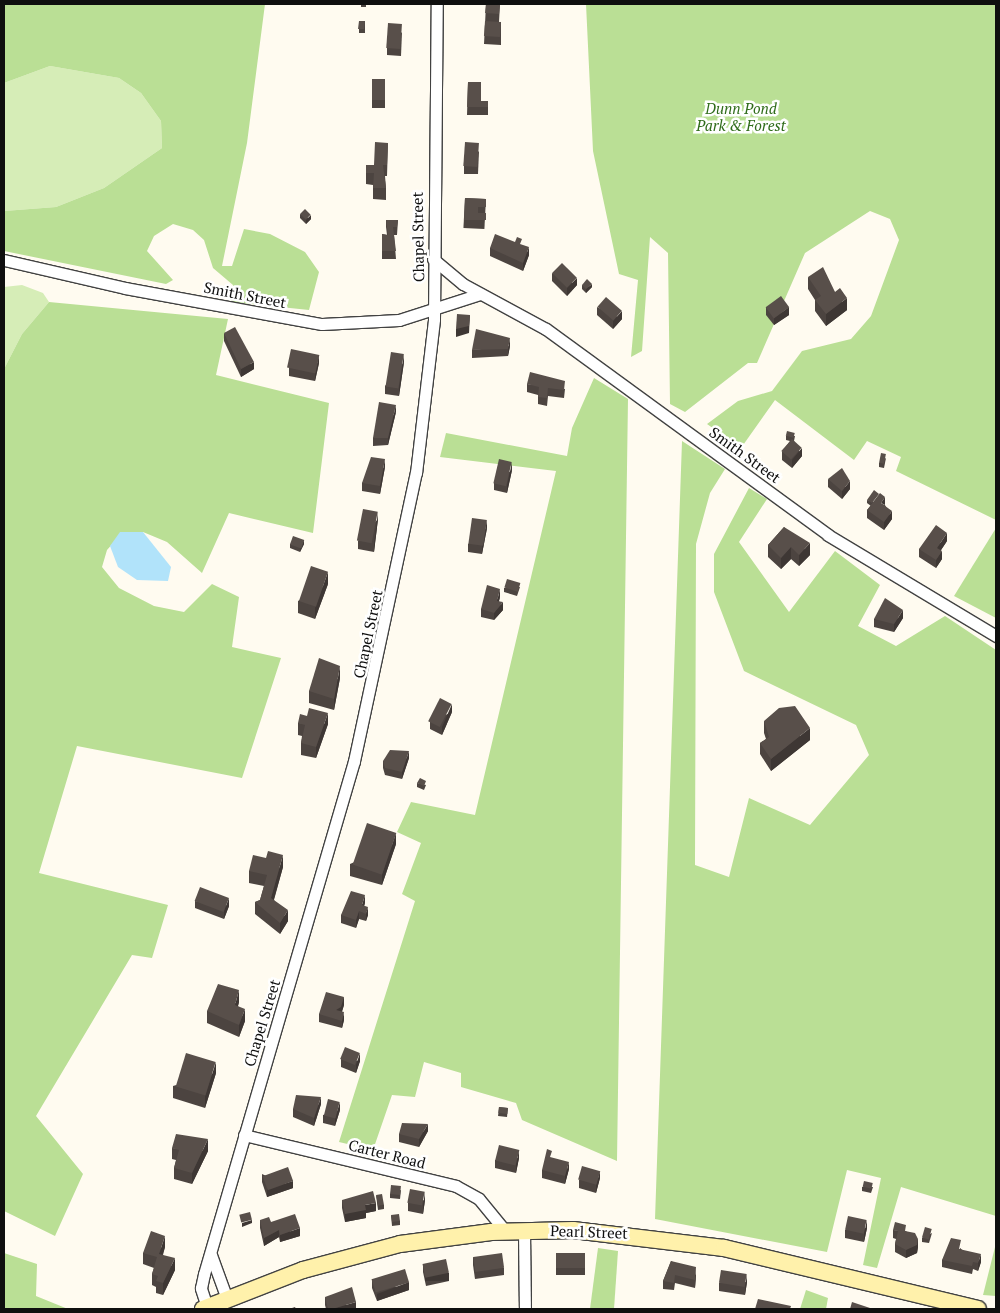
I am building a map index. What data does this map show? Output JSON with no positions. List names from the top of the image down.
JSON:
{
  "streets": {
    "main road": ["Pearl Street"],
    "street": ["Chapel Street", "Smith Street", "Carter Road"]
  },
  "crossings": [
    ["Chapel Street", "Smith Street"],
    ["Chapel Street", "Carter Road"],
    ["Chapel Street", "Pearl Street"],
    ["Carter Road", "Pearl Street"]
  ],
  "parks": ["Dunn Pond Park & Forest"]
}
